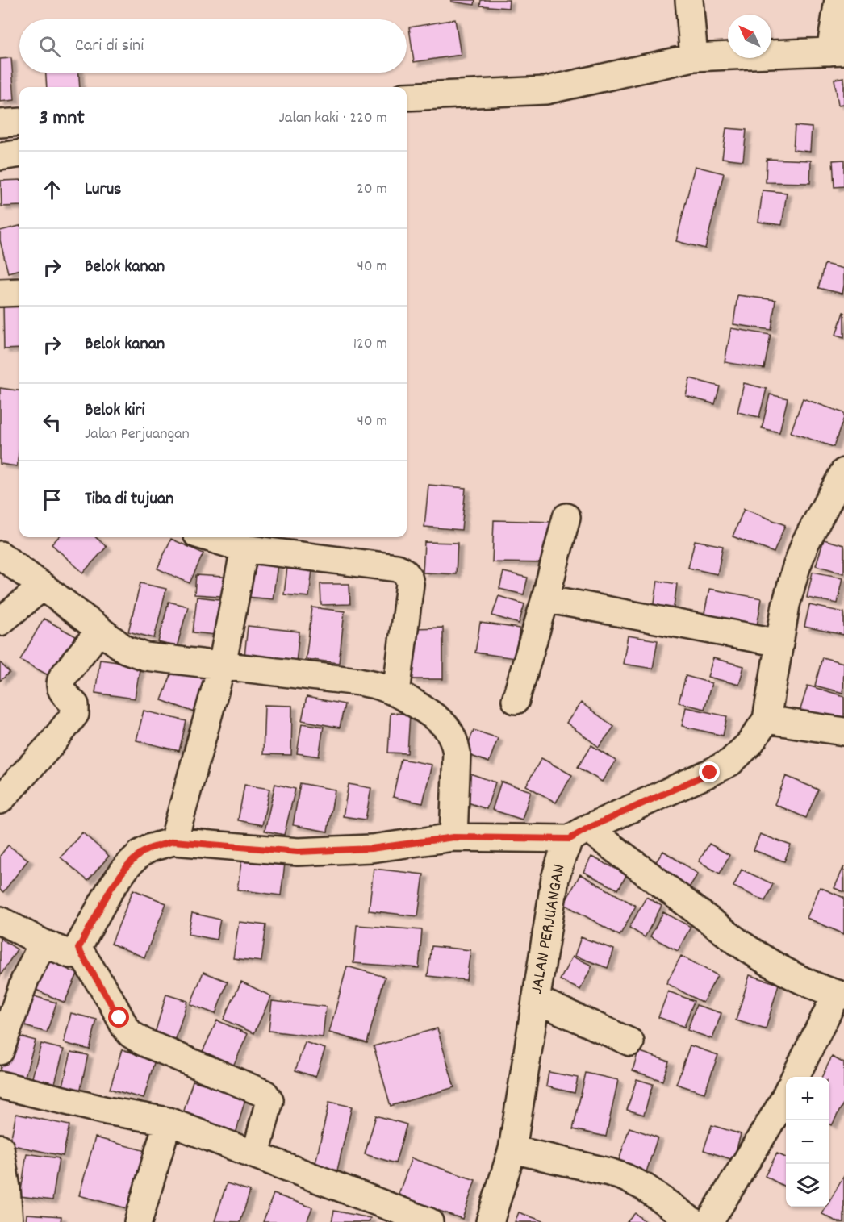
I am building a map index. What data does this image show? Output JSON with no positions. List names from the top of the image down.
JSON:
{
  "streets": {
    "street": ["JALAN PERJUANGAN"]
  },
  "north": "top left",
  "page": {
    "search": "Cari di sini",
    "heading": ["3 mnt", "Jalan kaki · 220 m"],
    "list": [
      ["Lurus", "20 m"],
      ["Belok kanan", "40 m"],
      ["Belok kanan", "120 m"],
      ["Belok kiri", "Jalan Perjuangan", "40 m"],
      "Tiba di tujuan"
    ],
    "map_buttons": ["+", "−"]
  }
}
